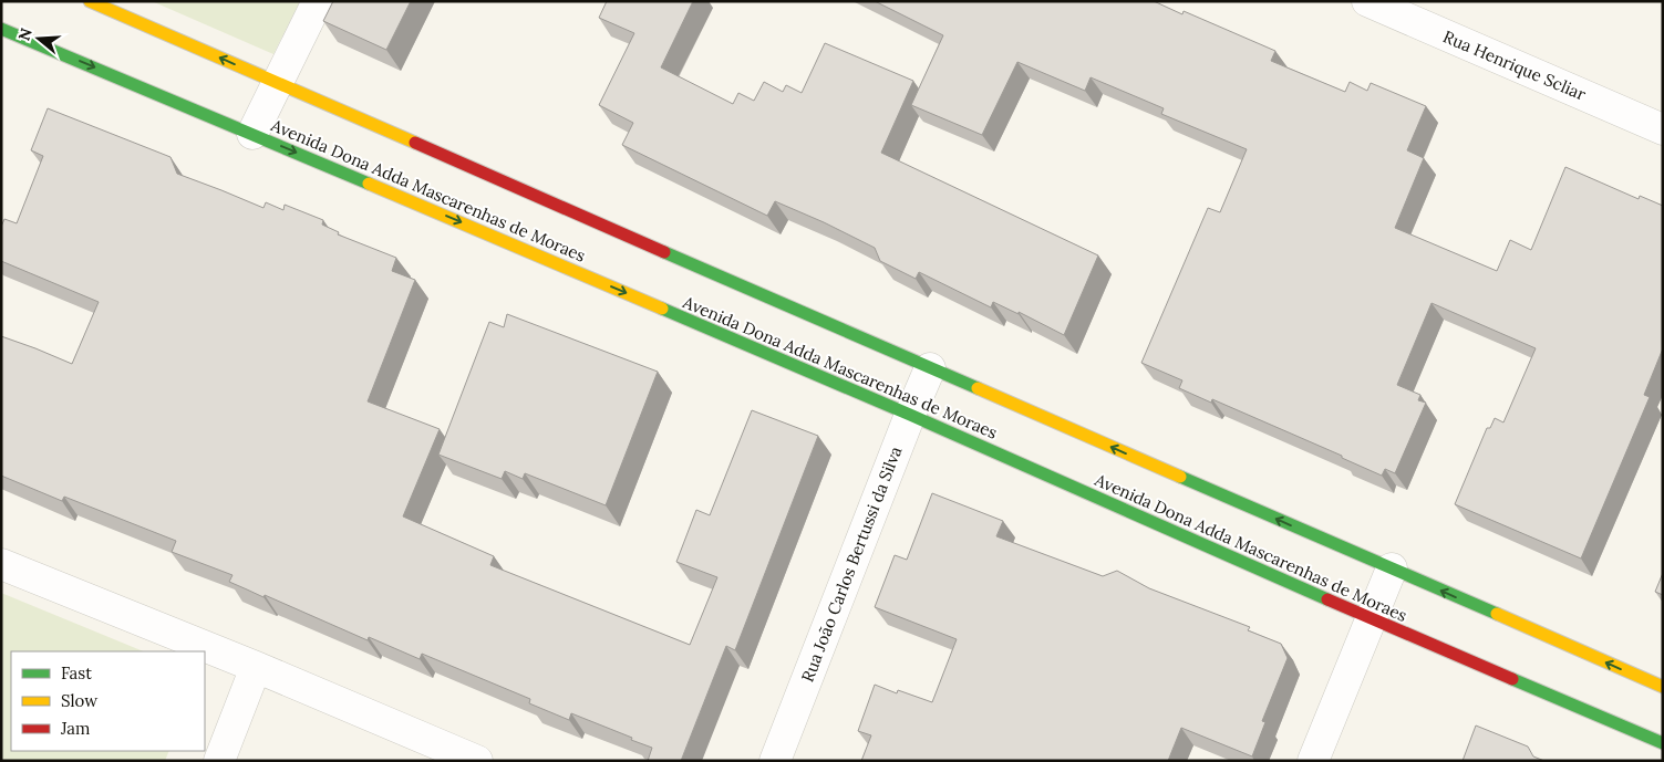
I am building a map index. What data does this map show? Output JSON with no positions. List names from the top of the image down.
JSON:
{
  "streets": {
    "main road": ["Avenida Dona Adda Mascarenhas de Moraes"],
    "street": ["Rua Henrique Scliar", "Rua João Carlos Bertussi da Silva"]
  },
  "crossings": [
    ["Avenida Dona Adda Mascarenhas de Moraes", "Rua João Carlos Bertussi da Silva"]
  ],
  "legend": ["Fast", "Slow", "Jam"],
  "north": "left"
}
